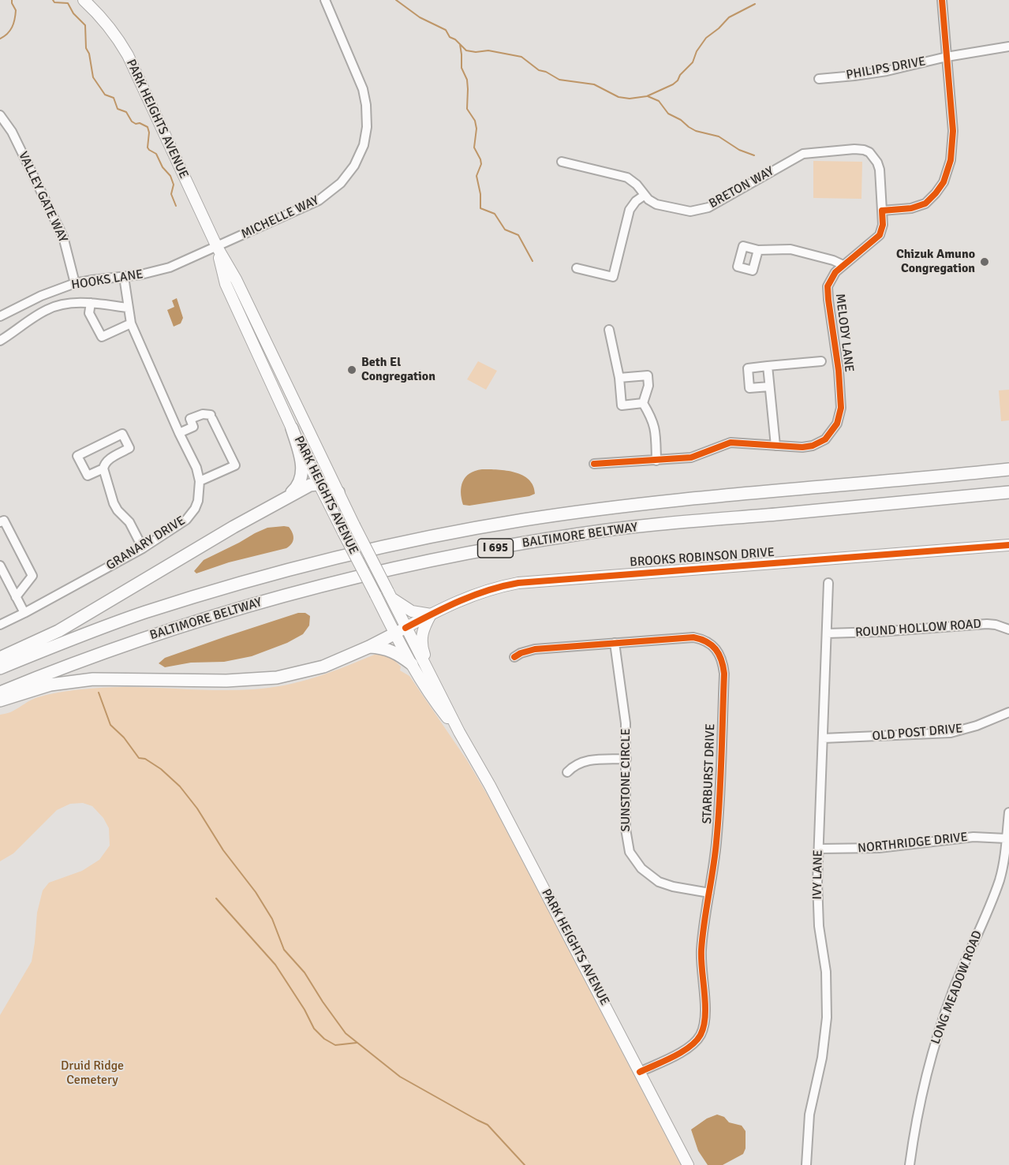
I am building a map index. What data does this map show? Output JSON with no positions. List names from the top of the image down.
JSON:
{
  "streets": {
    "highway": ["BALTIMORE BELTWAY", "I 695"],
    "main road": ["PARK HEIGHTS AVENUE", "BROOKS ROBINSON DRIVE"],
    "street": [
      "PHILIPS DRIVE",
      "BRETON WAY",
      "VALLEY GATE WAY",
      "MICHELLE WAY",
      "HOOKS LANE",
      "MELODY LANE",
      "GRANARY DRIVE",
      "ROUND HOLLOW ROAD",
      "OLD POST DRIVE",
      "STARBURST DRIVE",
      "SUNSTONE CIRCLE",
      "NORTHRIDGE DRIVE",
      "IVY LANE",
      "LONG MEADOW ROAD"
    ]
  },
  "crossings": [
    ["PARK HEIGHTS AVENUE", "MICHELLE WAY"],
    ["PARK HEIGHTS AVENUE", "HOOKS LANE"],
    ["PARK HEIGHTS AVENUE", "BROOKS ROBINSON DRIVE"],
    ["PARK HEIGHTS AVENUE", "STARBURST DRIVE"],
    ["BRETON WAY", "MELODY LANE"],
    ["VALLEY GATE WAY", "HOOKS LANE"],
    ["MICHELLE WAY", "HOOKS LANE"],
    ["ROUND HOLLOW ROAD", "IVY LANE"],
    ["OLD POST DRIVE", "IVY LANE"],
    ["STARBURST DRIVE", "SUNSTONE CIRCLE"],
    ["NORTHRIDGE DRIVE", "IVY LANE"],
    ["NORTHRIDGE DRIVE", "LONG MEADOW ROAD"]
  ],
  "parks": ["Druid Ridge Cemetery"],
  "places": ["Chizuk Amuno Congregation", "Beth El Congregation"]
}
